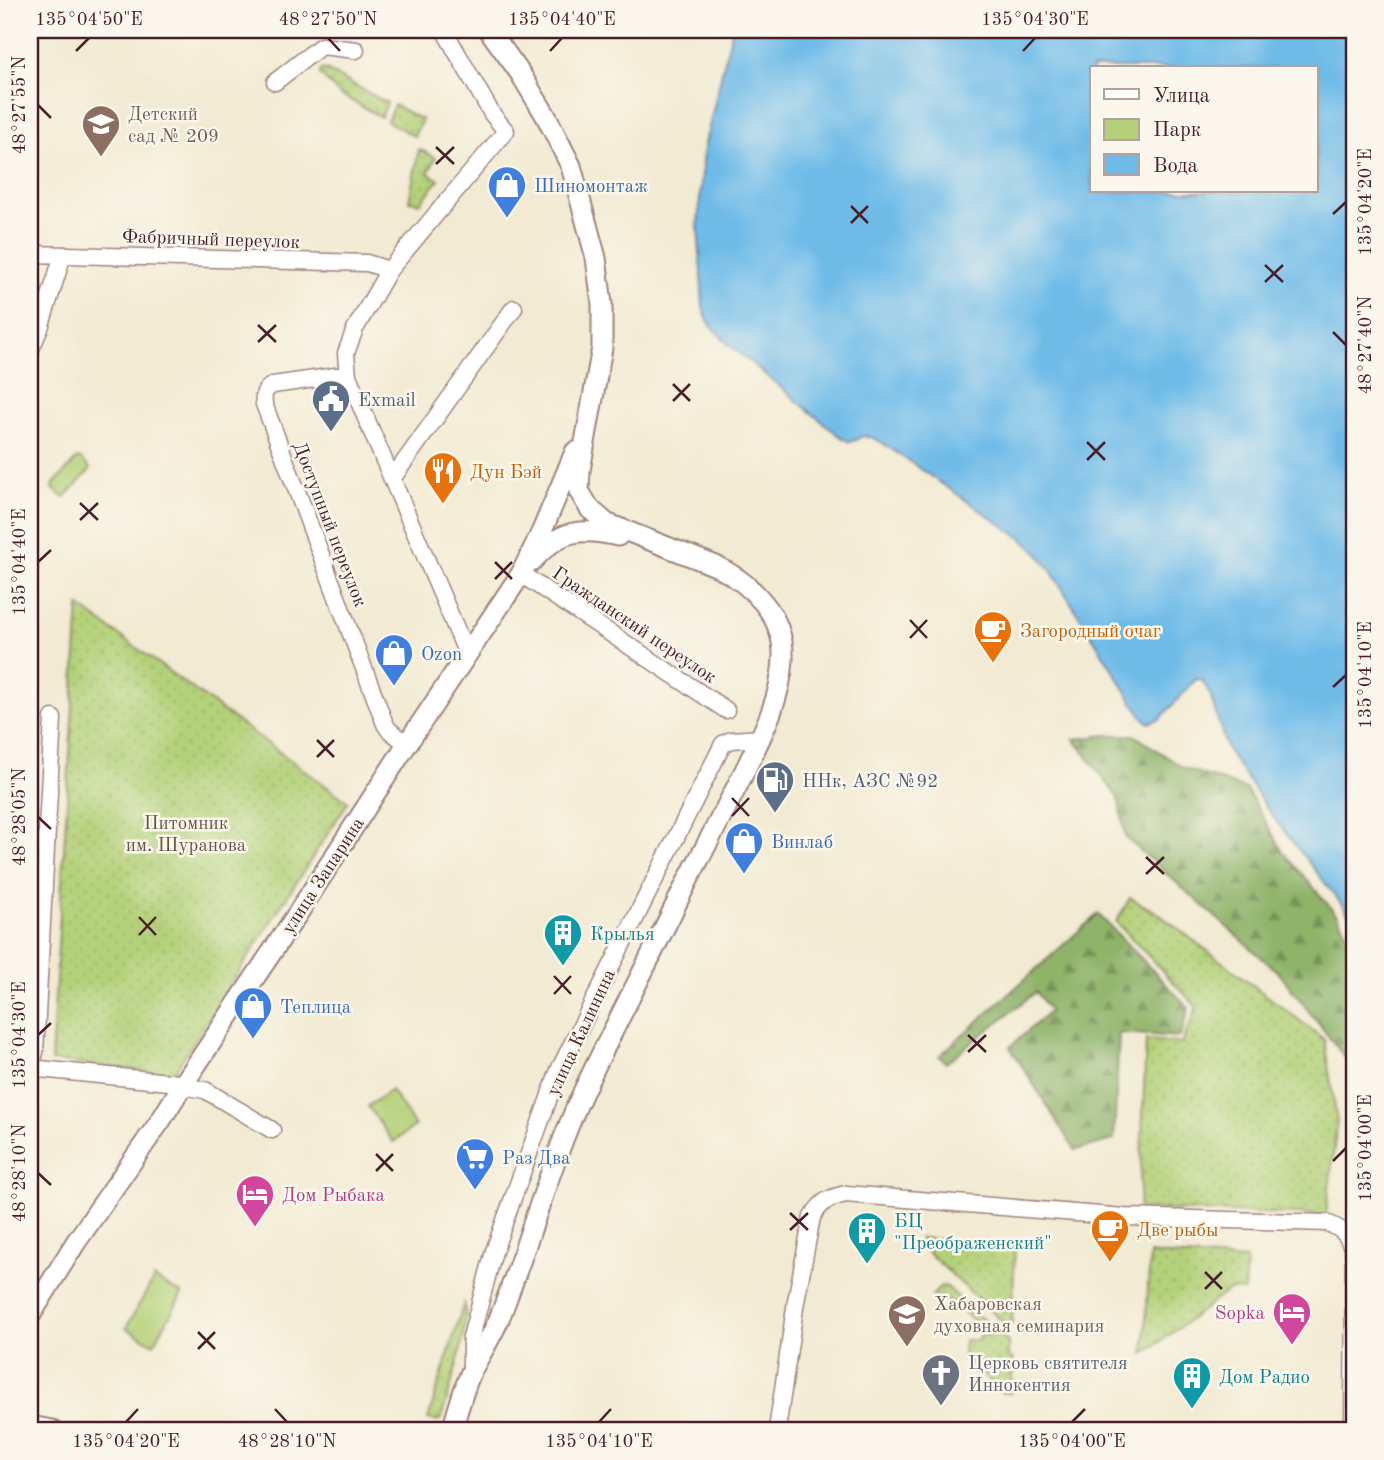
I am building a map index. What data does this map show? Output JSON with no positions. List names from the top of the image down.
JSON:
{
  "streets": {
    "main road": ["улица Запарина", "улица Калинина"],
    "street": ["Фабричный переулок", "Доступный переулок", "Гражданский переулок"]
  },
  "crossings": [
    ["Доступный переулок", "улица Запарина"],
    ["Гражданский переулок", "улица Запарина"]
  ],
  "parks": ["Питомник им. Шуранова"],
  "places": {
    "school or university": ["Детский сад № 209", "Хабаровская духовная семинария"],
    "shop": [
      "Шиномонтаж",
      "Ozon",
      "Винлаб",
      "Теплица"
    ],
    "public building": ["Exmail"],
    "restaurant": ["Дун Бэй"],
    "cafe": ["Загородный очаг", "Две рыбы"],
    "fuel station": ["ННк, АЗС №92"],
    "building": ["Крылья", "БЦ \"Преображенский\"", "Дом Радио"],
    "supermarket": ["Раз Два"],
    "hotel": ["Дом Рыбака", "Sopka"],
    "church": ["Церковь святителя Иннокентия"]
  },
  "legend": ["Улица", "Парк", "Вода"],
  "coordinates": [
    "135°04'50\"E",
    "48°27'50\"N",
    "135°04'40\"E",
    "135°04'30\"E",
    "48°27'55\"N",
    "135°04'20\"E",
    "48°27'40\"N",
    "135°04'10\"E",
    "48°28'05\"N",
    "135°04'00\"E",
    "48°28'10\"N"
  ]
}
